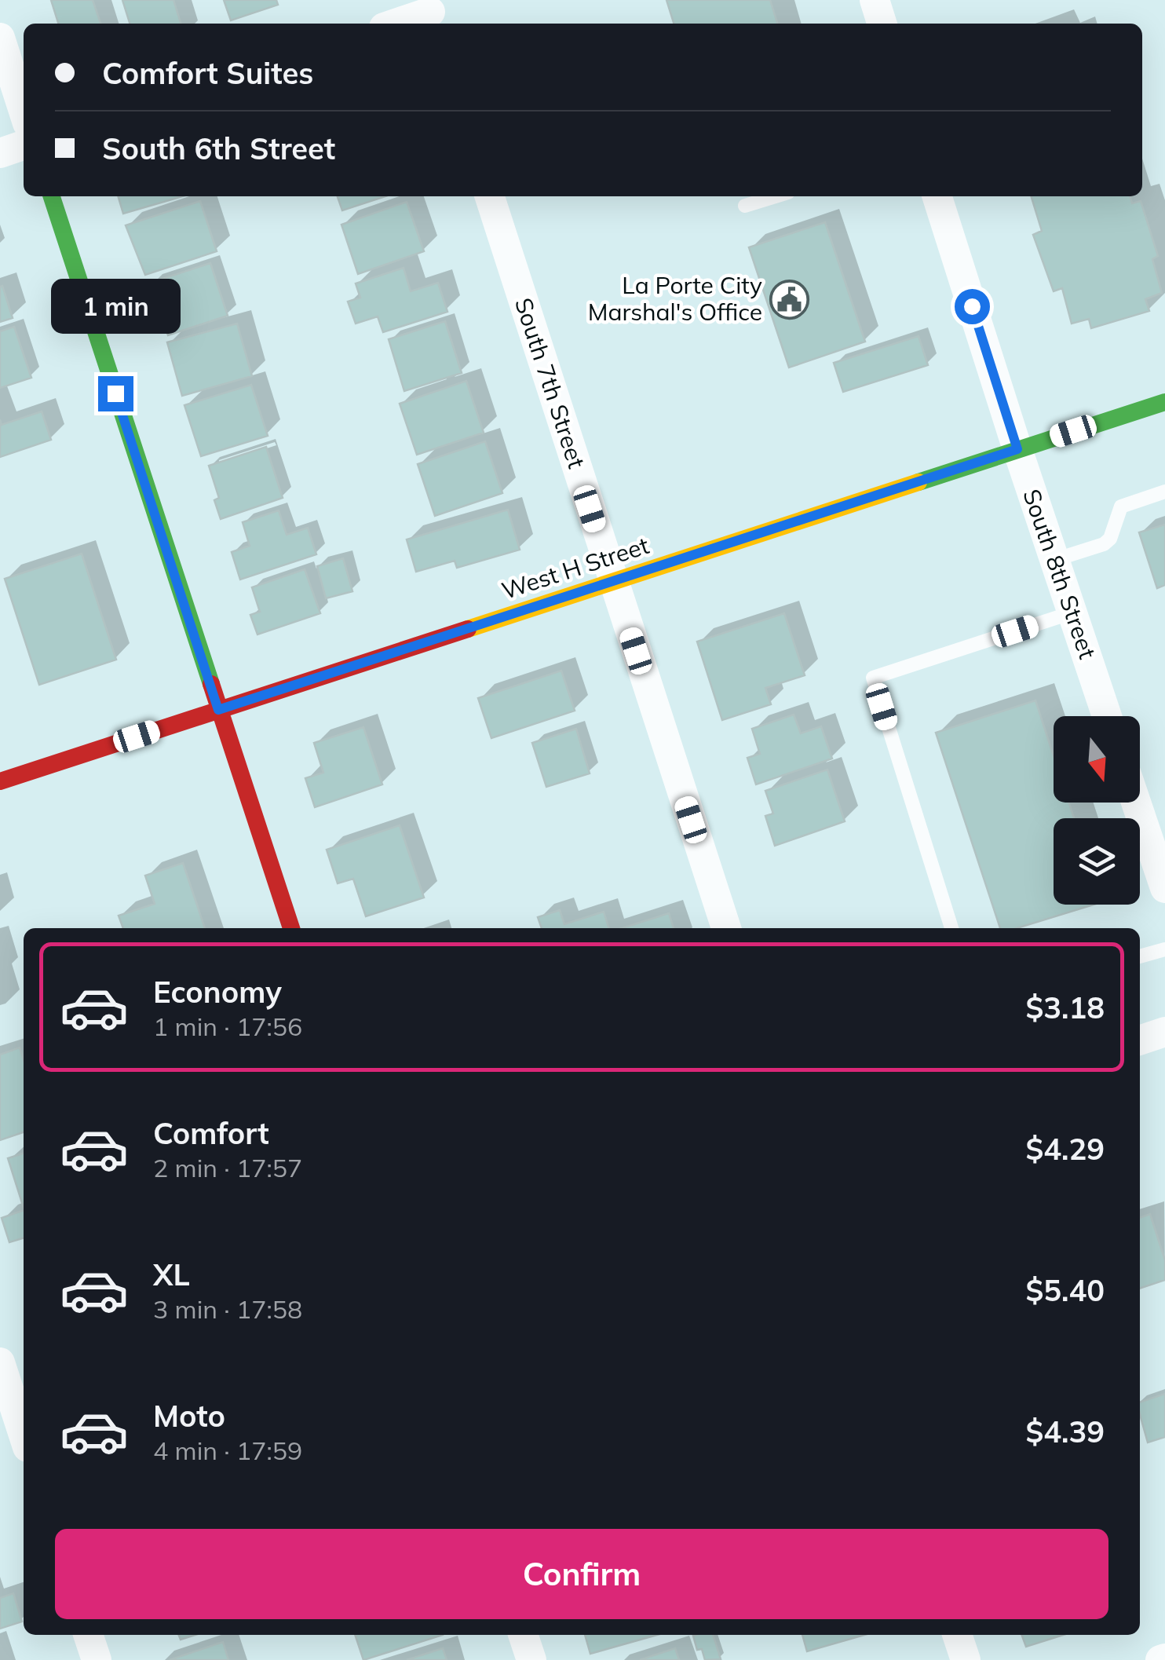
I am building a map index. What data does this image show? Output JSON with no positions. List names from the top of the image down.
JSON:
{
  "streets": {
    "street": ["South 7th Street", "West H Street", "South 8th Street"]
  },
  "crossings": [
    ["South 7th Street", "West H Street"],
    ["West H Street", "South 8th Street"]
  ],
  "places": {
    "public building": ["La Porte City Marshal's Office"]
  },
  "north": "bottom",
  "page": {
    "banner": ["Comfort Suites", "South 6th Street"],
    "bubble": "1 min",
    "list": [
      {
        "name": "Economy",
        "note": "1 min · 17:56",
        "value": "$3.18"
      },
      {
        "name": "Comfort",
        "note": "2 min · 17:57",
        "value": "$4.29"
      },
      {
        "name": "XL",
        "note": "3 min · 17:58",
        "value": "$5.40"
      },
      {
        "name": "Moto",
        "note": "4 min · 17:59",
        "value": "$4.39"
      }
    ],
    "buttons": "Confirm"
  }
}
